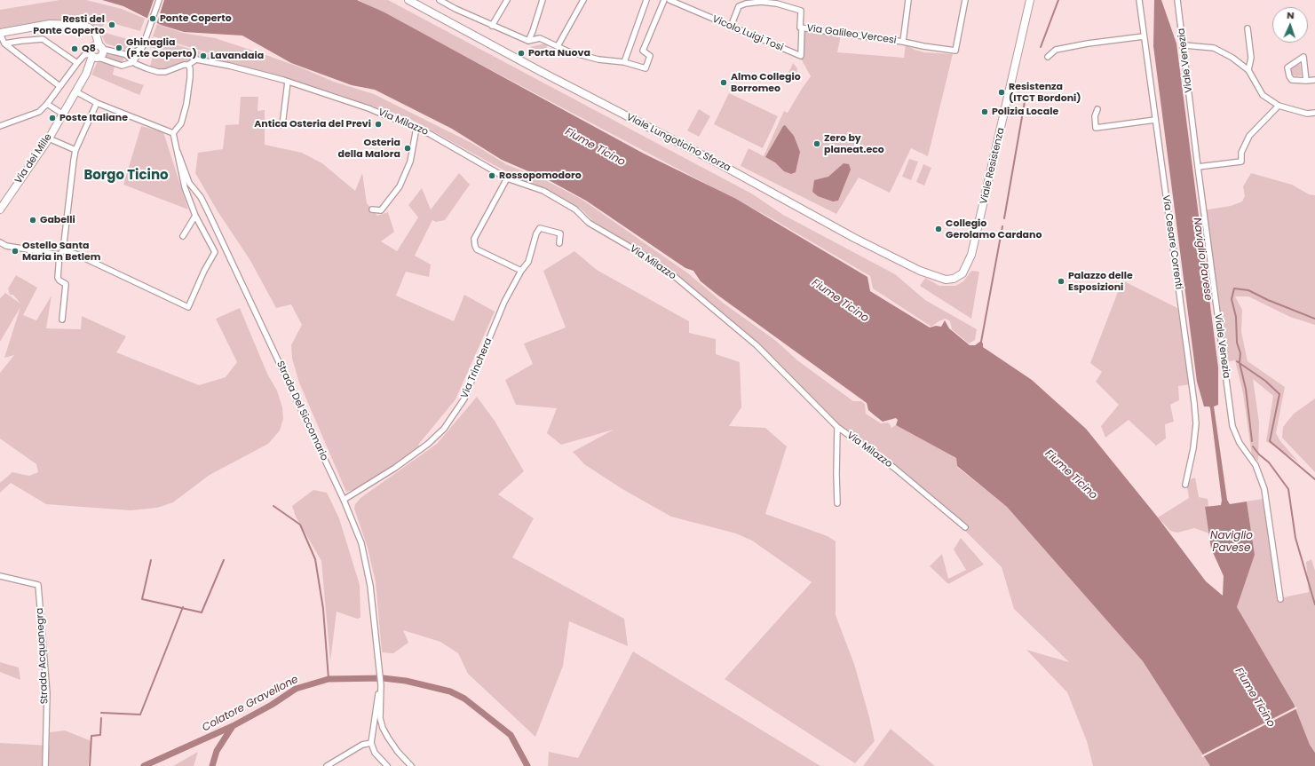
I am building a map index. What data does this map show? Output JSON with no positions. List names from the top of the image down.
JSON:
{
  "streets": {
    "main road": ["Viale Lungoticino Sforza", "Via dei Mille", "Viale Resistenza"],
    "street": [
      "Vicolo Luigi Tosi",
      "Via Galileo Vercesi",
      "Viale Venezia",
      "Via Milazzo",
      "Via Cesare Correnti",
      "Via Trinchera",
      "Strada Del Siccomario",
      "Strada Acquanegra"
    ]
  },
  "crossings": [
    ["Vicolo Luigi Tosi", "Via Galileo Vercesi"],
    ["Viale Lungoticino Sforza", "Viale Resistenza"],
    ["Via Trinchera", "Strada Del Siccomario"]
  ],
  "districts": ["Borgo Ticino"],
  "water": ["Fiume Ticino", "Naviglio Pavese", "Colatore Gravellone"],
  "places": [
    "Ponte Coperto",
    "Resti del Ponte Coperto",
    "Ghinaglia (P.te Coperto)",
    "Q8",
    "Porta Nuova",
    "Lavandaia",
    "Almo Collegio Borromeo",
    "Resistenza (ITCT Bordoni)",
    "Polizia Locale",
    "Poste Italiane",
    "Antica Osteria del Previ",
    "Zero by planeat.eco",
    "Osteria della Malora",
    "Rossopomodoro",
    "Gabelli",
    "Collegio Gerolamo Cardano",
    "Ostello Santa Maria in Betlem",
    "Palazzo delle Esposizioni"
  ],
  "north": "top"
}
